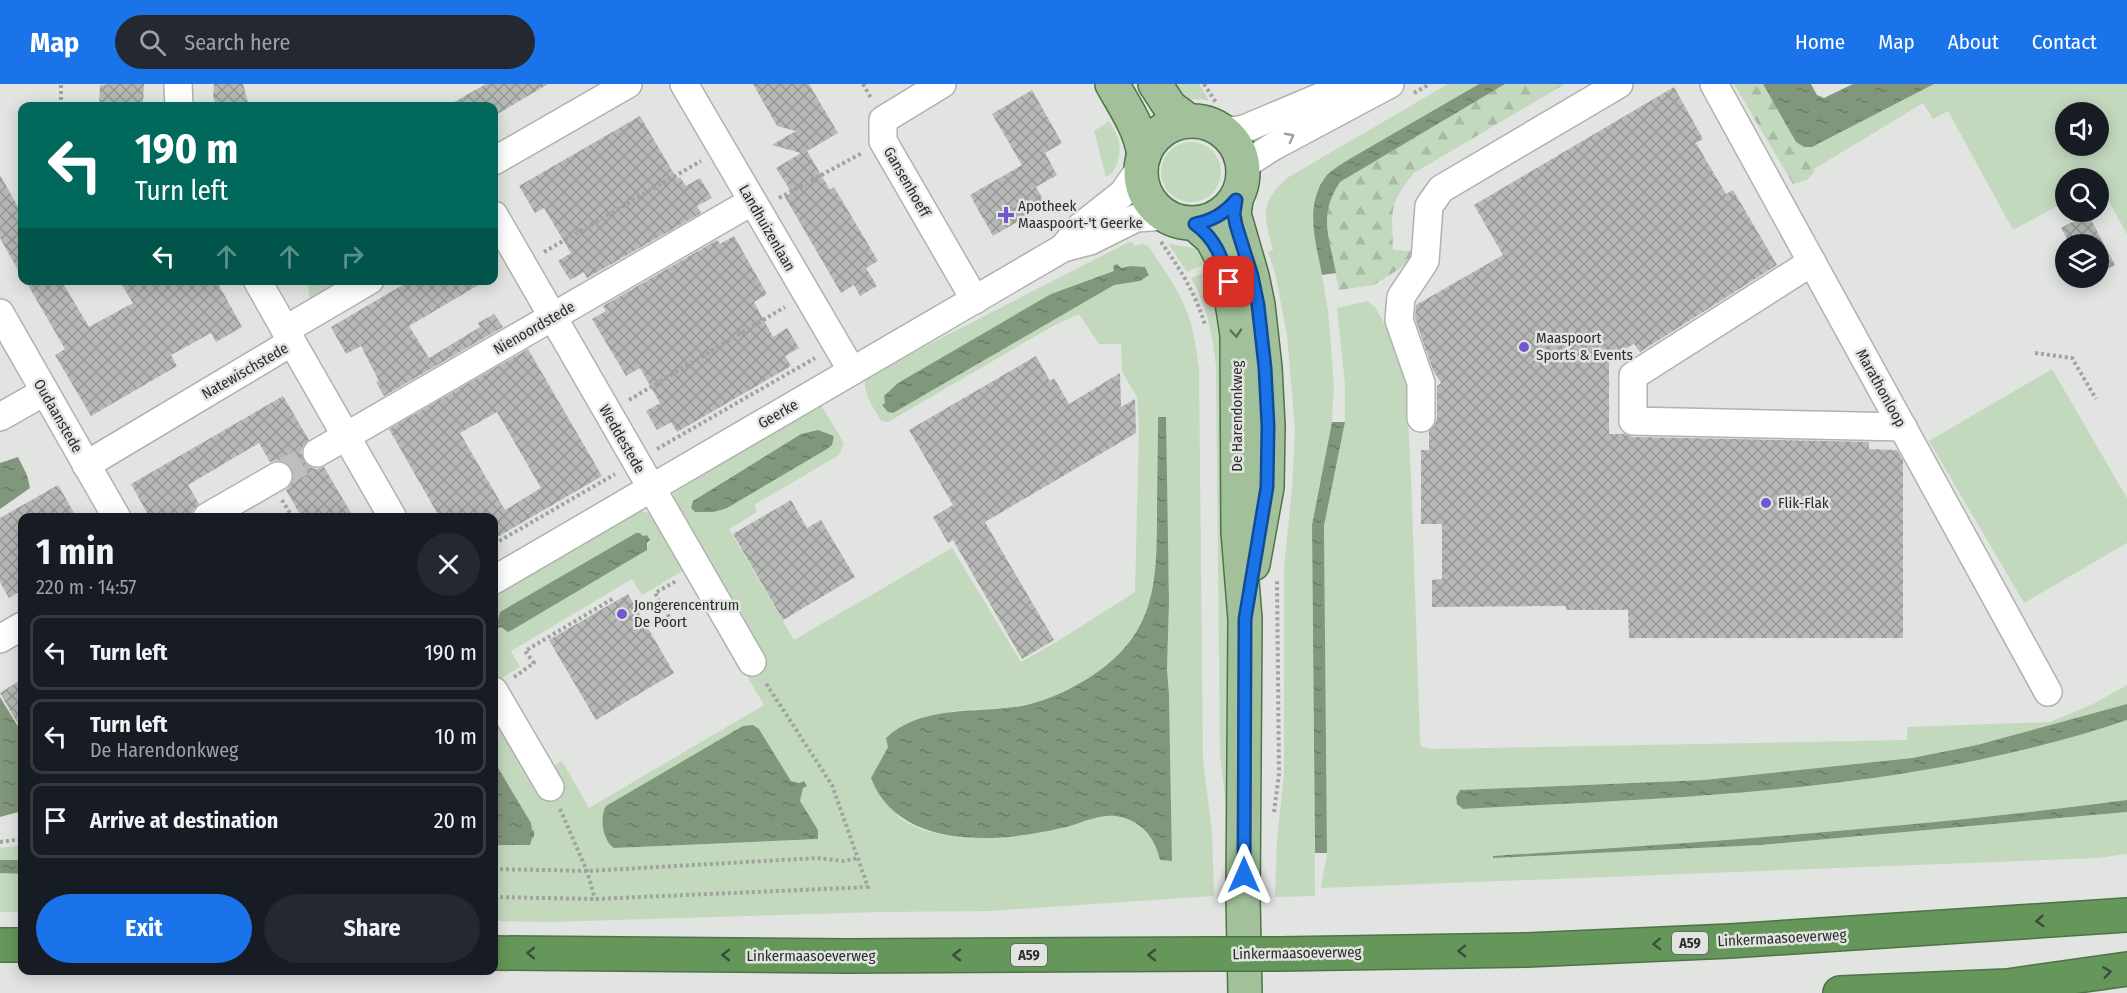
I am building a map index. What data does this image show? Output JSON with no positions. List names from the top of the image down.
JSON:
{
  "streets": {
    "highway": ["Linkermaasoeverweg", "A59"],
    "main road": ["De Harendonkweg"],
    "street": [
      "Gansenhoeff",
      "Landhuizenlaan",
      "Nienoordstede",
      "Natewischstede",
      "Marathonloop",
      "Geerke",
      "Oudaanstede",
      "Weddestede"
    ]
  },
  "crossings": [
    ["Gansenhoeff", "Geerke"],
    ["Landhuizenlaan", "Nienoordstede"],
    ["Landhuizenlaan", "Geerke"],
    ["Nienoordstede", "Natewischstede"],
    ["Nienoordstede", "Weddestede"],
    ["Natewischstede", "Oudaanstede"],
    ["Geerke", "De Harendonkweg"],
    ["Geerke", "Weddestede"]
  ],
  "one_way": ["Linkermaasoeverweg"],
  "places": {
    "health": ["Apotheek Maaspoort-'t Geerke"],
    "other": ["Maaspoort Sports & Events", "Flik-Flak", "Jongerencentrum De Poort"]
  },
  "page": {
    "header": "Map",
    "search": "Search here",
    "nav": [
      "Home",
      "Map",
      "About",
      "Contact"
    ],
    "turn": ["190 m", "Turn left"],
    "heading": ["1 min", "220 m · 14:57"],
    "list": [
      {
        "name": "Turn left",
        "value": "190 m"
      },
      {
        "name": "Turn left",
        "note": "De Harendonkweg",
        "value": "10 m"
      },
      {
        "name": "Arrive at destination",
        "value": "20 m"
      }
    ],
    "buttons": ["Exit", "Share"]
  }
}
